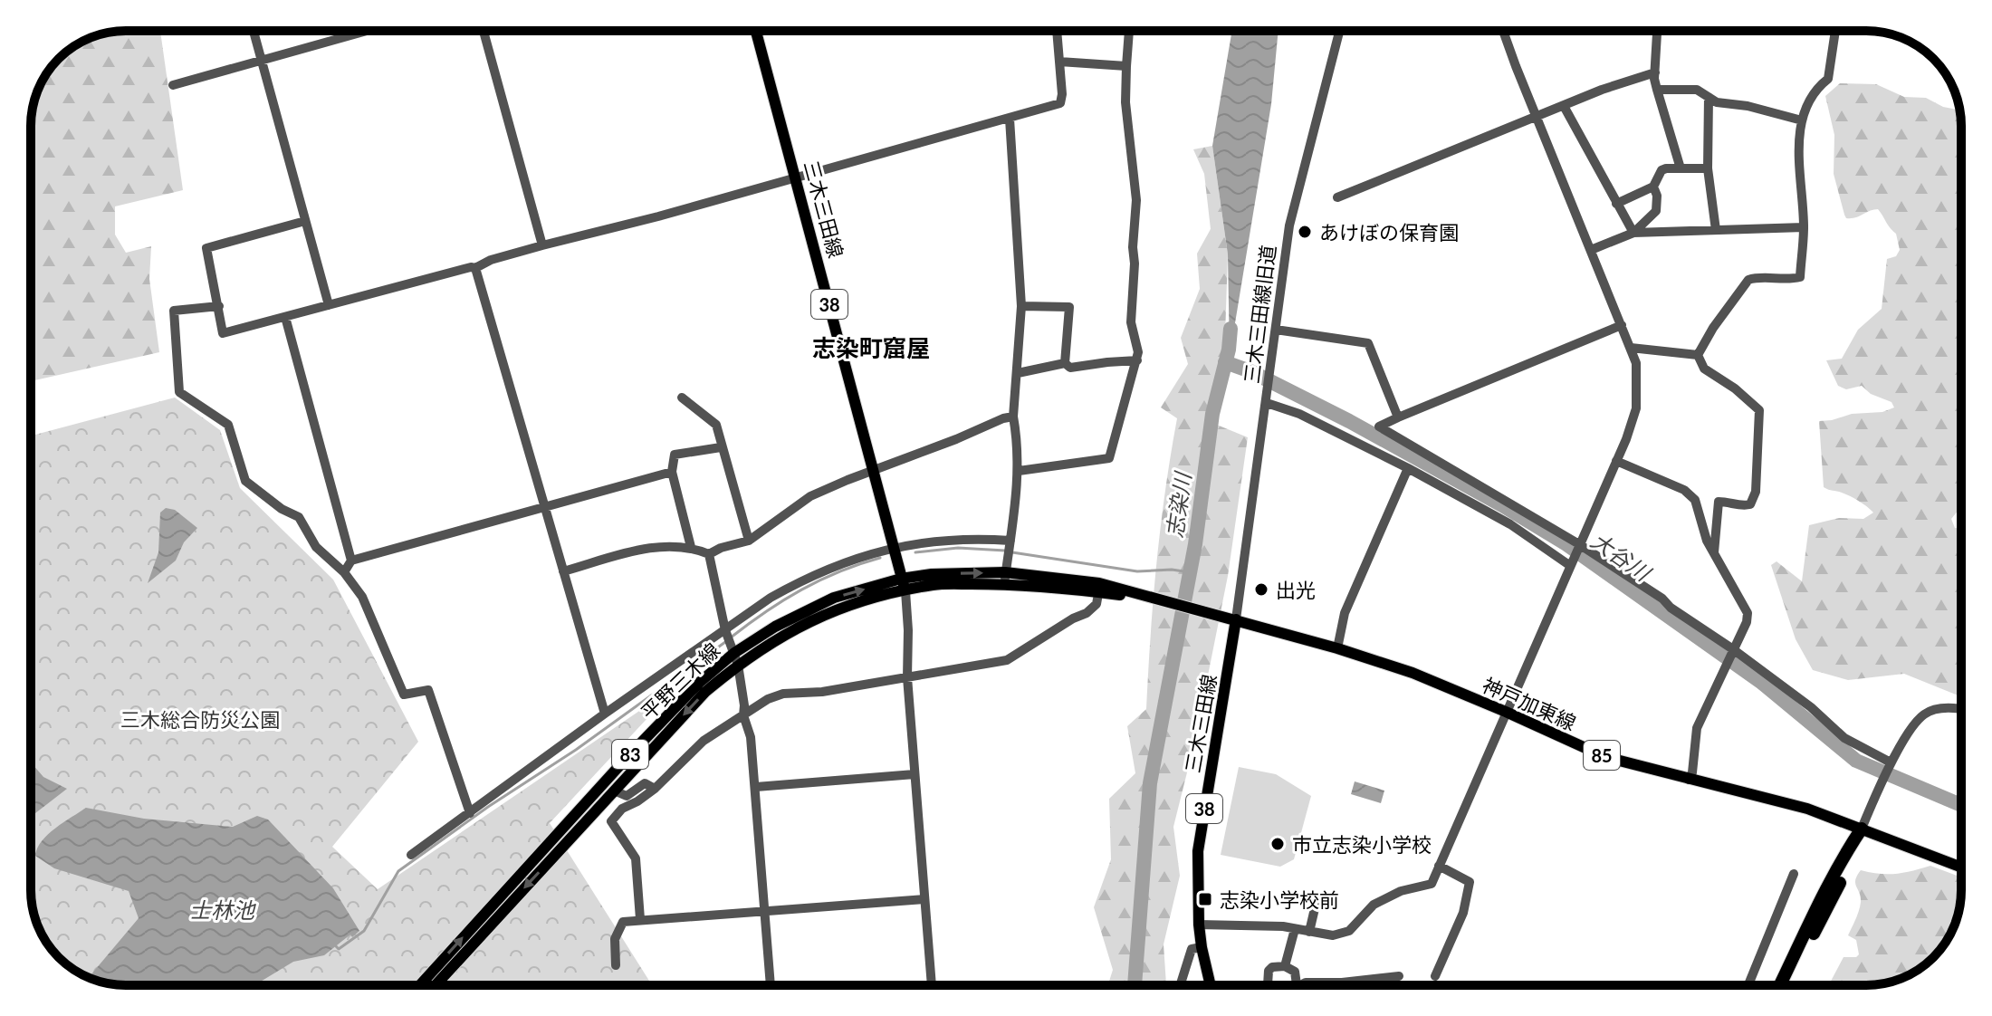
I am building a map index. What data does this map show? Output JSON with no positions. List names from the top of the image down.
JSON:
{
  "streets": {
    "main road": [
      "三木三田線",
      "38",
      "平野三木線",
      "神戸加東線",
      "83",
      "85"
    ],
    "street": ["三木三田線旧道"]
  },
  "crossings": [
    ["三木三田線", "三木三田線旧道"],
    ["三木三田線", "平野三木線"],
    ["三木三田線", "神戸加東線"],
    ["三木三田線旧道", "神戸加東線"]
  ],
  "districts": ["志染町窟屋"],
  "water": ["志染川", "大谷川", "士林池"],
  "parks": ["三木総合防災公園"],
  "places": {
    "other": ["あけぼの保育園", "出光", "市立志染小学校"],
    "transit": ["志染小学校前"]
  }
}
